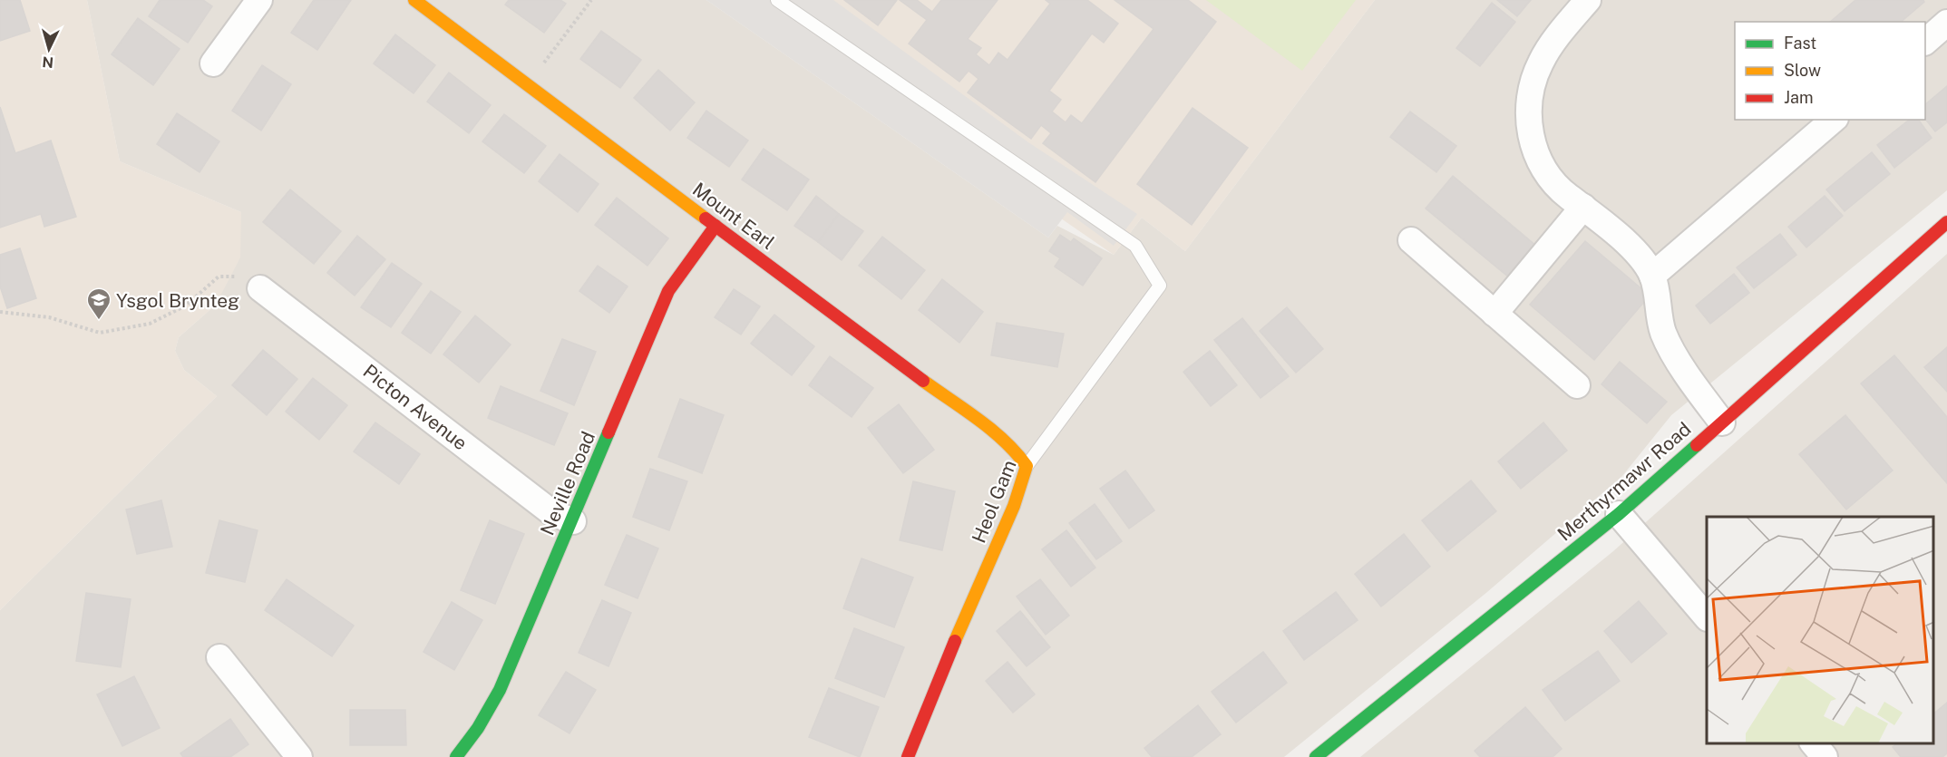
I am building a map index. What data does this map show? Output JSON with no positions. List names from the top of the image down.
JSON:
{
  "streets": {
    "street": [
      "Mount Earl",
      "Picton Avenue",
      "Merthyrmawr Road",
      "Neville Road",
      "Heol Gam"
    ]
  },
  "crossings": [
    ["Mount Earl", "Neville Road"],
    ["Mount Earl", "Heol Gam"],
    ["Picton Avenue", "Neville Road"]
  ],
  "places": {
    "school or university": ["Ysgol Brynteg"]
  },
  "legend": ["Fast", "Slow", "Jam"],
  "north": "bottom"
}
